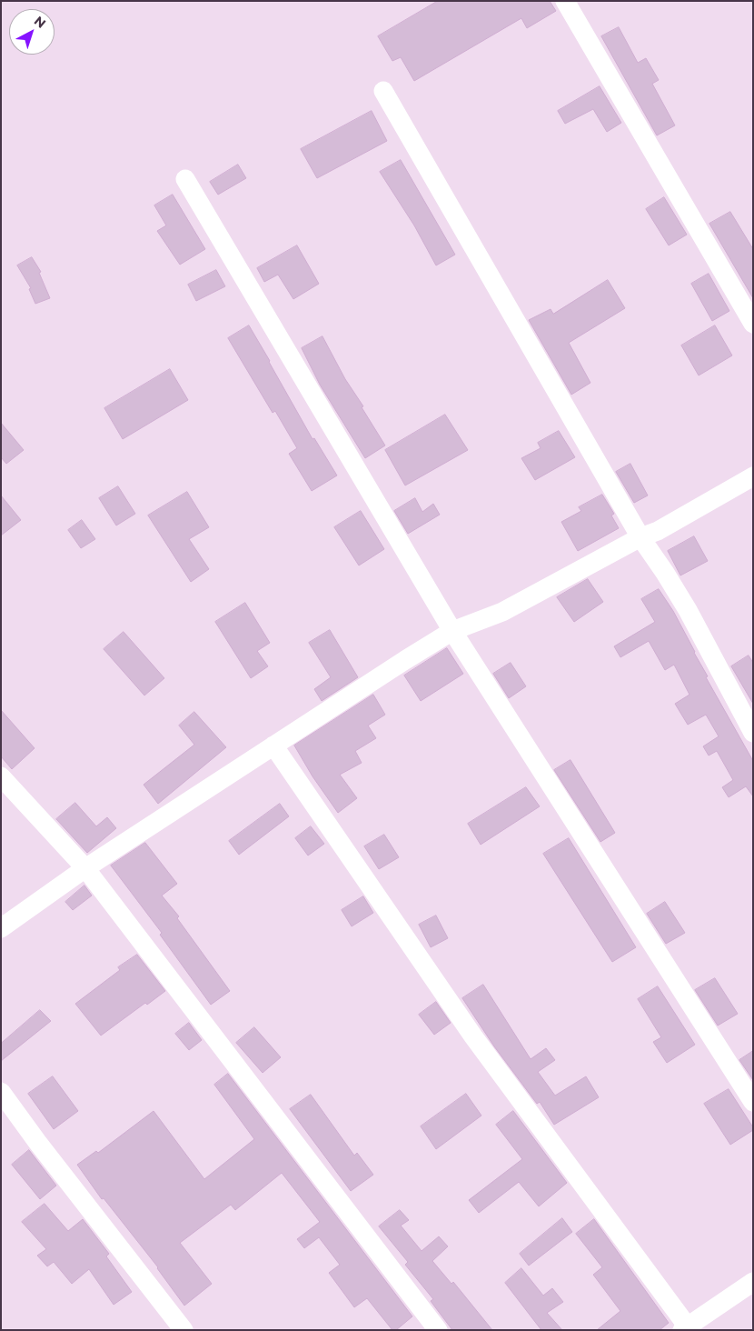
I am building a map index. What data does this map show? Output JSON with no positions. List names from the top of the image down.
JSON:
{
  "north": "top right"
}
